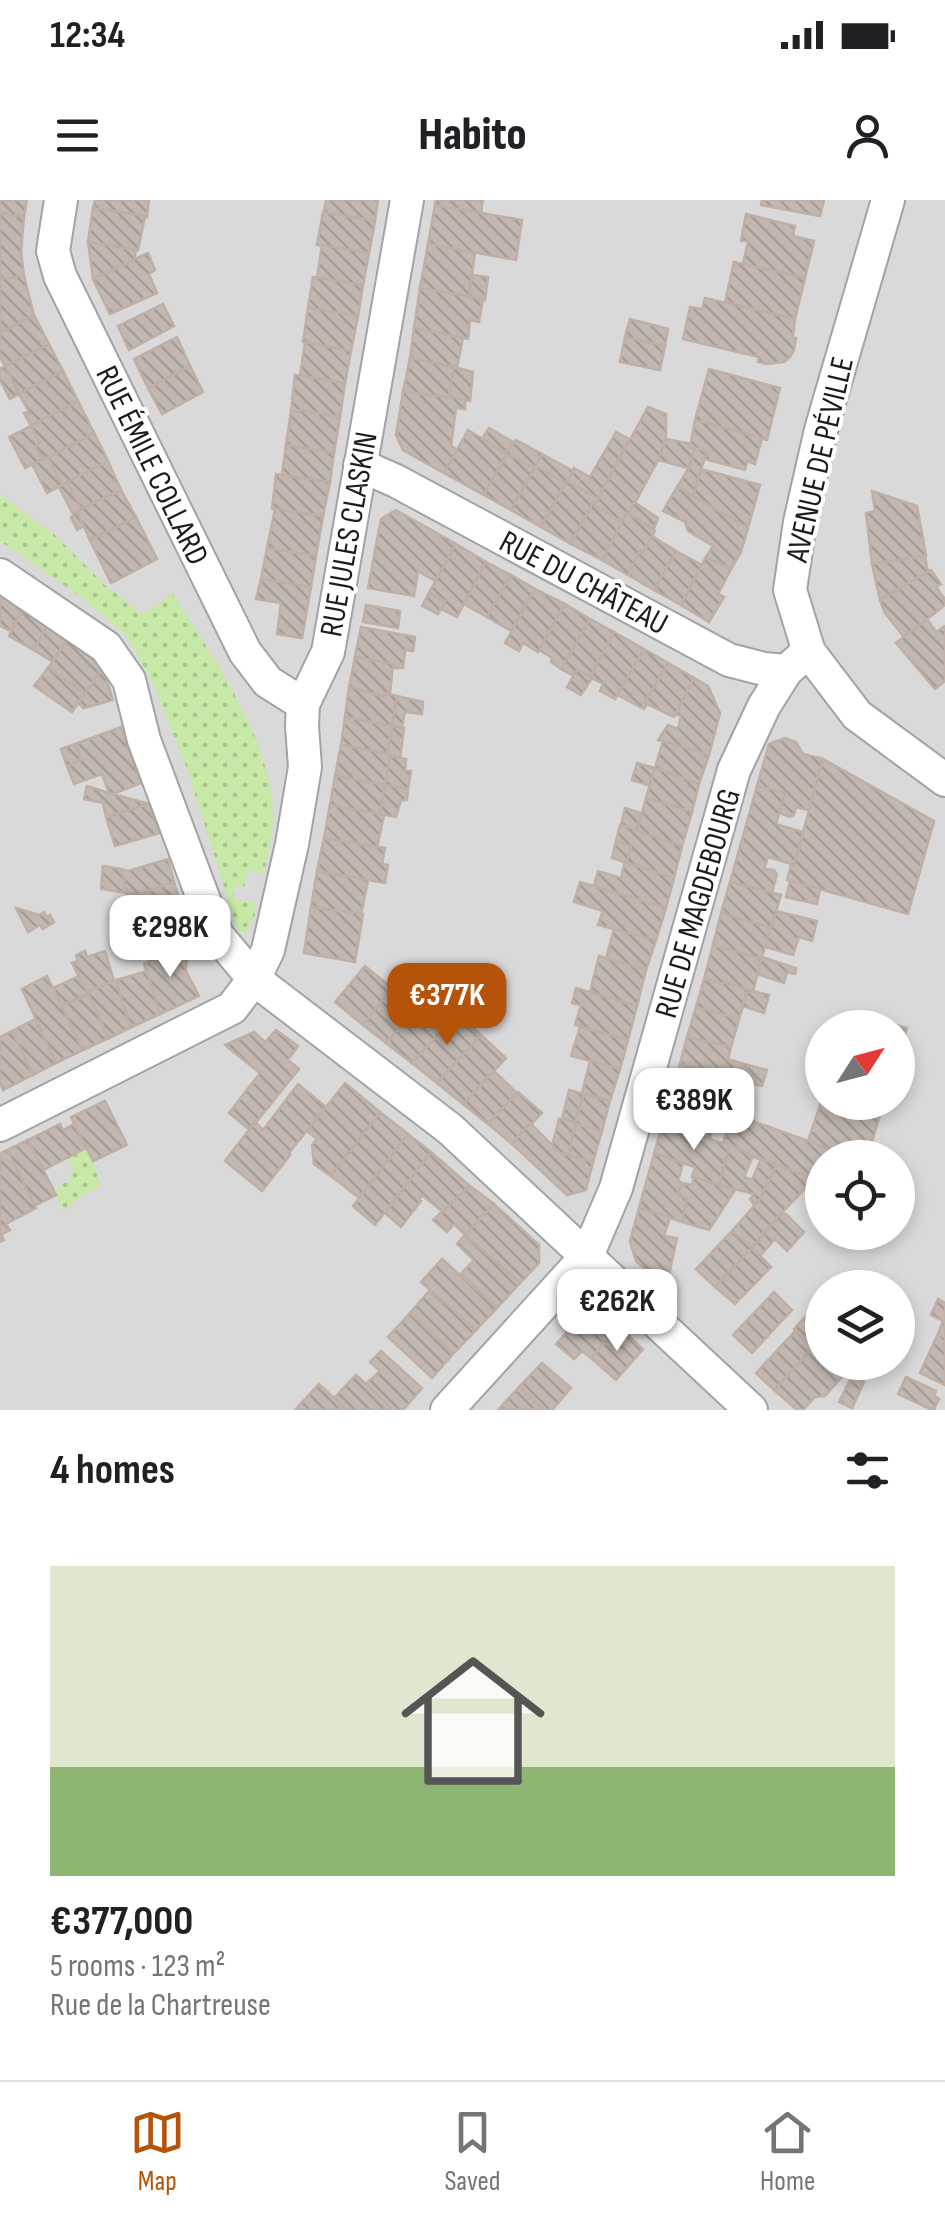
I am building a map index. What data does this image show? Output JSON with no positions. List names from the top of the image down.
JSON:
{
  "streets": {
    "street": [
      "AVENUE DE PÉVILLE",
      "RUE ÉMILE COLLARD",
      "RUE JULES CLASKIN",
      "RUE DU CHÂTEAU",
      "RUE DE MAGDEBOURG"
    ]
  },
  "crossings": [
    ["AVENUE DE PÉVILLE", "RUE DU CHÂTEAU"],
    ["AVENUE DE PÉVILLE", "RUE DE MAGDEBOURG"],
    ["RUE ÉMILE COLLARD", "RUE JULES CLASKIN"],
    ["RUE JULES CLASKIN", "RUE DU CHÂTEAU"],
    ["RUE DU CHÂTEAU", "RUE DE MAGDEBOURG"]
  ],
  "north": "top right",
  "page": {
    "status": "12:34",
    "header": "Habito",
    "price": [
      "€298K",
      "€377K",
      "€389K",
      "€262K"
    ],
    "heading": "4 homes",
    "list": [
      {
        "name": "€377,000",
        "note": "5 rooms · 123 m² · Rue de la Chartreuse"
      }
    ],
    "tabs": ["Map", "Saved", "Home"]
  }
}
